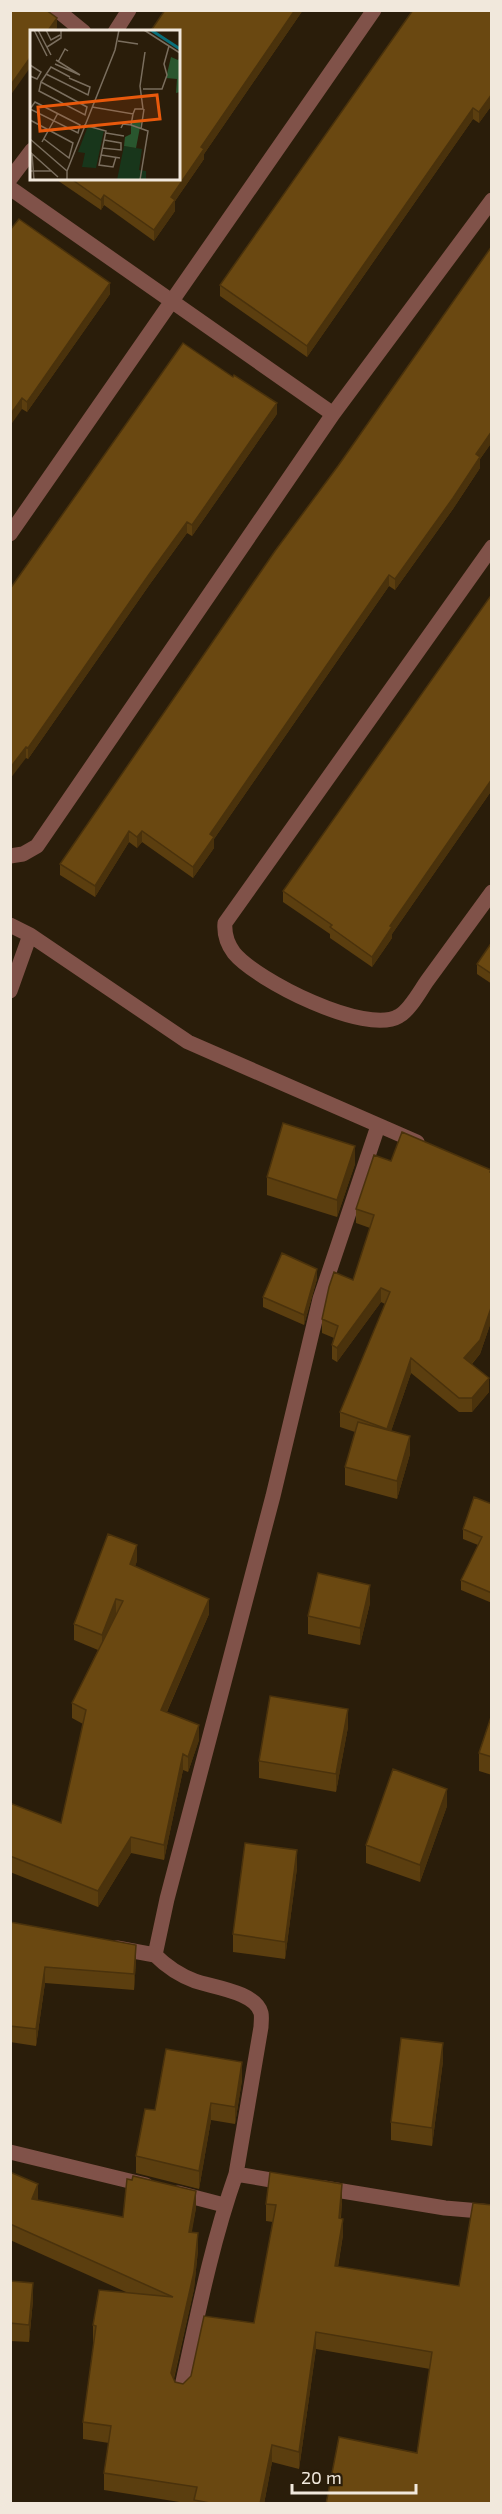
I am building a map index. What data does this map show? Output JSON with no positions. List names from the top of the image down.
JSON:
{
  "scale_bar": "20 m"
}
